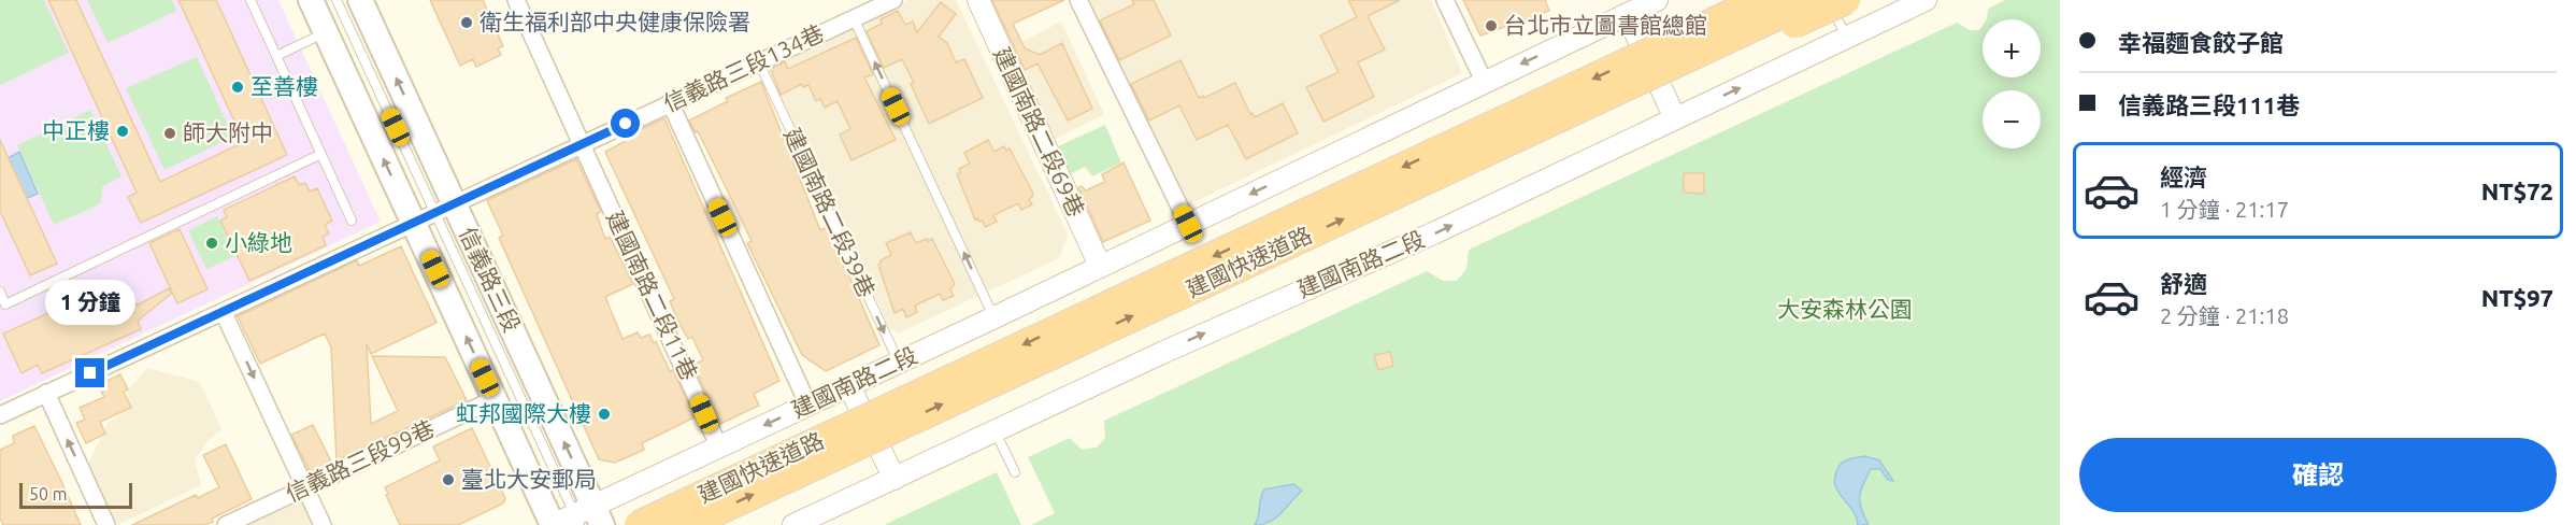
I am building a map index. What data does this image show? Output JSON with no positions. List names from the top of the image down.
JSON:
{
  "streets": {
    "highway": ["建國快速道路"],
    "main road": ["信義路三段"],
    "street": [
      "信義路三段134巷",
      "建國南路二段69巷",
      "建國南路二段",
      "建國南路二段11巷",
      "信義路三段99巷"
    ],
    "lane": ["建國南路二段39巷"]
  },
  "crossings": [
    ["信義路三段134巷", "建國南路二段39巷"],
    ["信義路三段134巷", "信義路三段"],
    ["信義路三段134巷", "建國南路二段11巷"],
    ["建國南路二段69巷", "建國南路二段"],
    ["建國南路二段39巷", "建國南路二段"],
    ["建國南路二段", "信義路三段"],
    ["建國南路二段", "建國南路二段11巷"],
    ["信義路三段", "信義路三段99巷"]
  ],
  "one_way": ["建國南路二段39巷"],
  "parks": ["大安森林公園"],
  "places": [
    "衛生福利部中央健康保險署",
    "台北市立圖書館總館",
    "至善樓",
    "中正樓",
    "師大附中",
    "小綠地",
    "虹邦國際大樓",
    "臺北大安郵局"
  ],
  "scale_bar": "50 m",
  "page": {
    "banner": ["幸福麵食餃子館", "信義路三段111巷"],
    "map_buttons": ["+", "−"],
    "list": [
      {
        "name": "經濟",
        "note": "1 分鐘 · 21:17",
        "value": "NT$72"
      },
      {
        "name": "舒適",
        "note": "2 分鐘 · 21:18",
        "value": "NT$97"
      }
    ],
    "bubble": "1 分鐘",
    "buttons": "確認",
    "scale": "50 m"
  }
}
